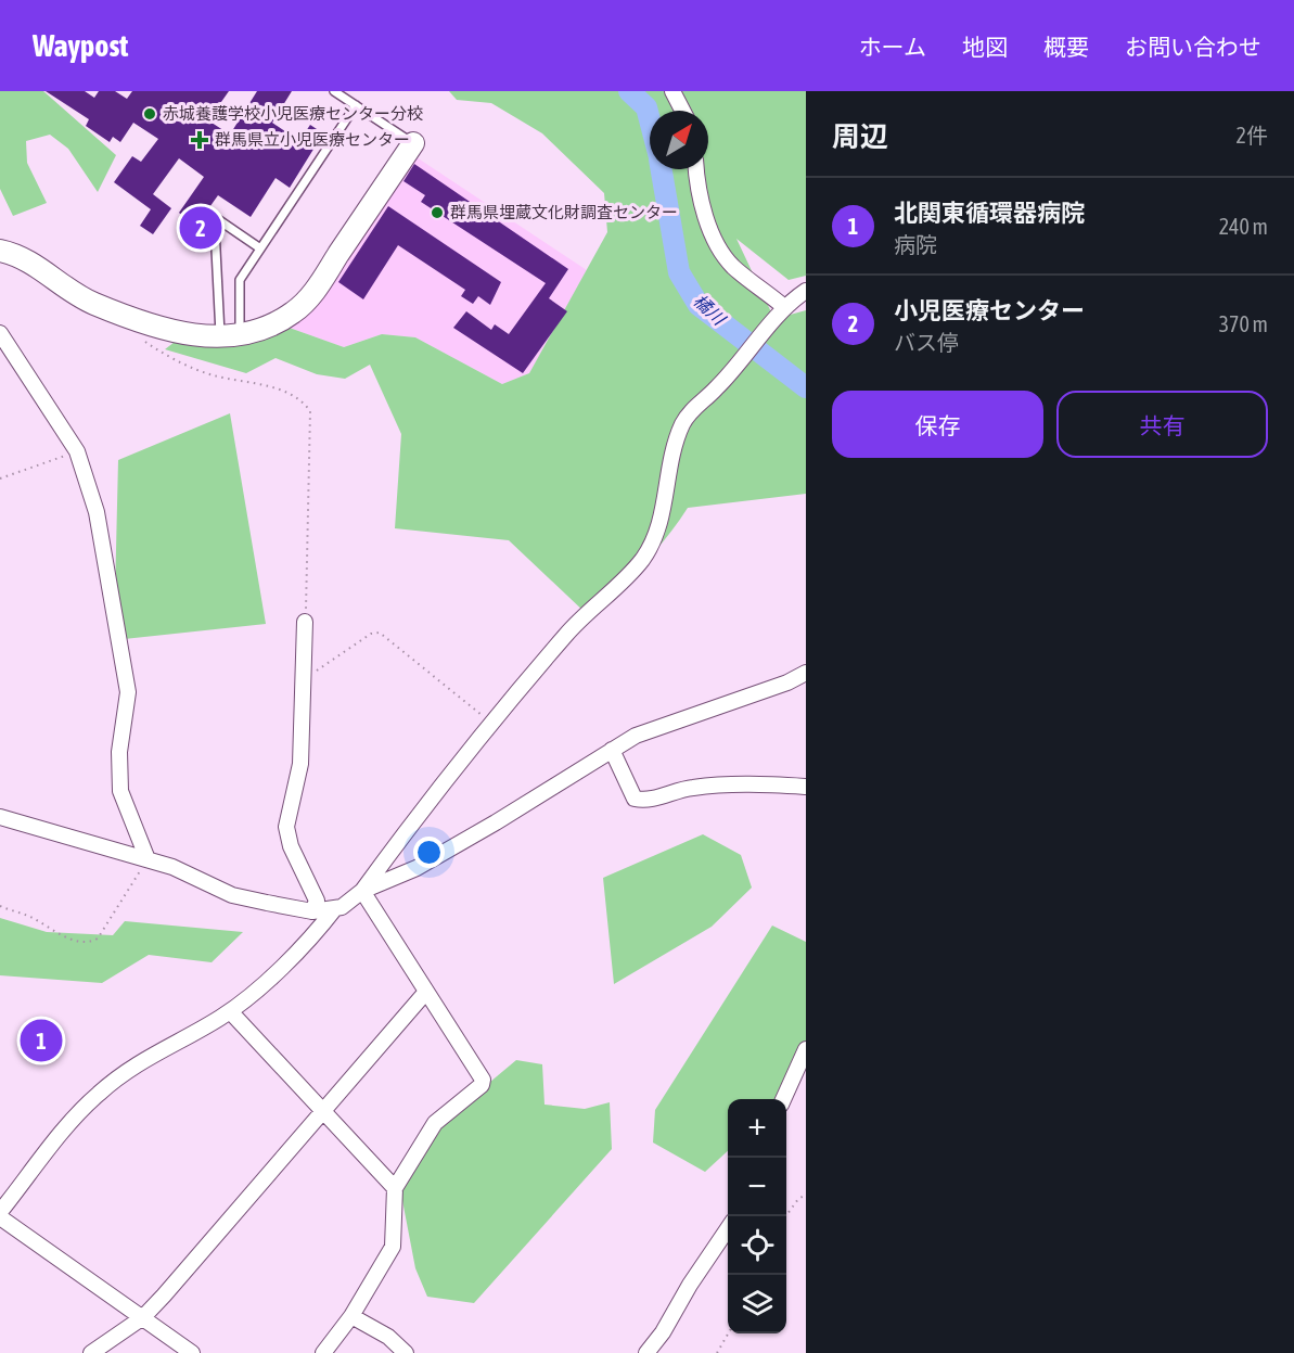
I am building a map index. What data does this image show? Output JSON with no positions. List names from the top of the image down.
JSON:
{
  "water": ["橘川"],
  "places": {
    "other": ["赤城養護学校小児医療センター分校", "群馬県埋蔵文化財調査センター"],
    "health": ["群馬県立小児医療センター"]
  },
  "north": "top right",
  "page": {
    "header": "Waypost",
    "nav": [
      "ホーム",
      "地図",
      "概要",
      "お問い合わせ"
    ],
    "heading": ["周辺", "2件"],
    "list": [
      {
        "mark": "1",
        "name": "北関東循環器病院",
        "note": "病院",
        "value": "240 m"
      },
      {
        "mark": "2",
        "name": "小児医療センター",
        "note": "バス停",
        "value": "370 m"
      }
    ],
    "pins": ["2", "1"],
    "buttons": ["保存", "共有"],
    "map_buttons": ["+", "−"]
  }
}
